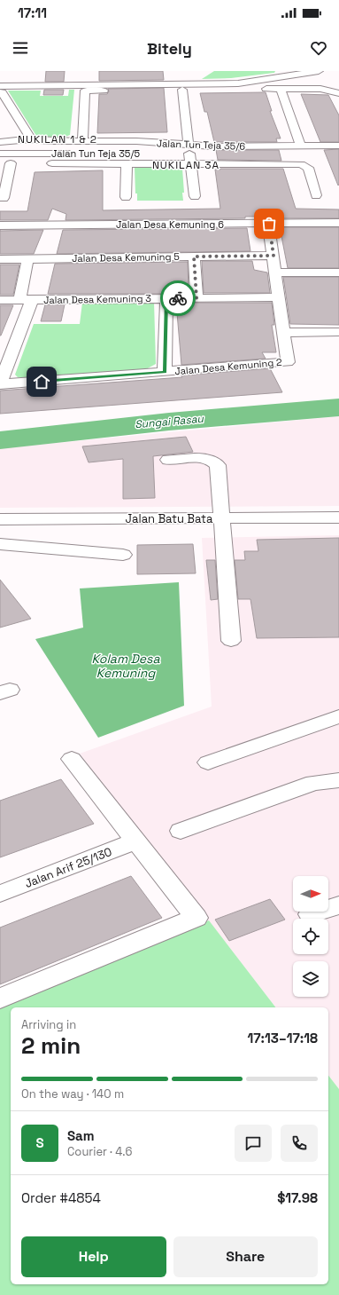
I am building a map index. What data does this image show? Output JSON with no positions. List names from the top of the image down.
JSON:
{
  "streets": {
    "street": [
      "Jalan Tun Teja 35/6",
      "Jalan Tun Teja 35/5",
      "Jalan Desa Kemuning 6",
      "Jalan Desa Kemuning 5",
      "Jalan Desa Kemuning 3",
      "Jalan Desa Kemuning 2",
      "Jalan Batu Bata",
      "Jalan Arif 25/130"
    ]
  },
  "crossings": [
    ["Jalan Tun Teja 35/6", "Jalan Tun Teja 35/5"]
  ],
  "districts": ["NUKILAN 1 & 2", "NUKILAN 3A"],
  "water": ["Sungai Rasau", "Kolam Desa Kemuning"],
  "north": "right",
  "page": {
    "status": "17:11",
    "header": "Bitely",
    "heading": ["2 min", "Arriving in", "17:13–17:18"],
    "panel": [
      "Sam",
      "Courier · 4.6",
      "Order #4854",
      "$17.98"
    ],
    "bar": "On the way · 140 m",
    "round": "S",
    "buttons": ["Help", "Share"]
  }
}
